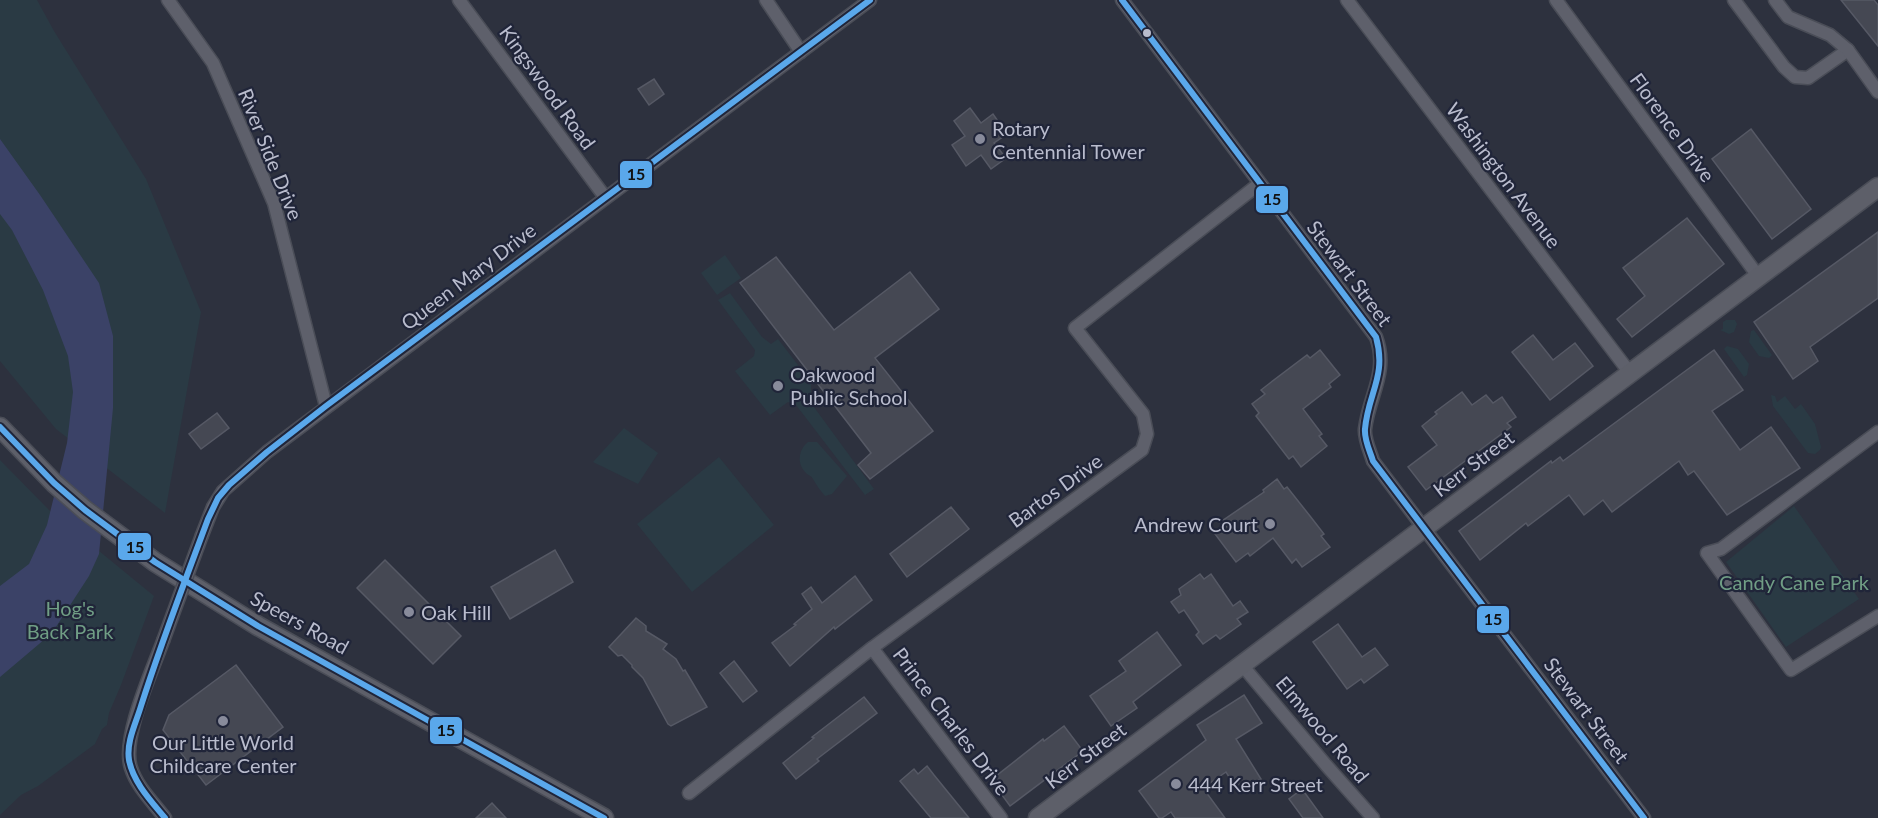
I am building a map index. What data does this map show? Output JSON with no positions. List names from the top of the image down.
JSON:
{
  "streets": {
    "main road": ["Kerr Street", "Speers Road"],
    "street": [
      "Kingswood Road",
      "Florence Drive",
      "River Side Drive",
      "Washington Avenue",
      "Stewart Street",
      "Queen Mary Drive",
      "Bartos Drive",
      "Prince Charles Drive",
      "Elmwood Road"
    ]
  },
  "crossings": [
    ["Kingswood Road", "Queen Mary Drive"],
    ["Florence Drive", "Kerr Street"],
    ["River Side Drive", "Queen Mary Drive"],
    ["Washington Avenue", "Kerr Street"],
    ["Stewart Street", "Kerr Street"],
    ["Stewart Street", "Bartos Drive"],
    ["Kerr Street", "Elmwood Road"],
    ["Bartos Drive", "Prince Charles Drive"]
  ],
  "parks": ["Candy Cane Park", "Hog's Back Park"],
  "places": [
    "Rotary Centennial Tower",
    "Oakwood Public School",
    "Andrew Court",
    "Oak Hill",
    "Our Little World Childcare Center",
    "444 Kerr Street"
  ],
  "lines": ["transit line 15"]
}
